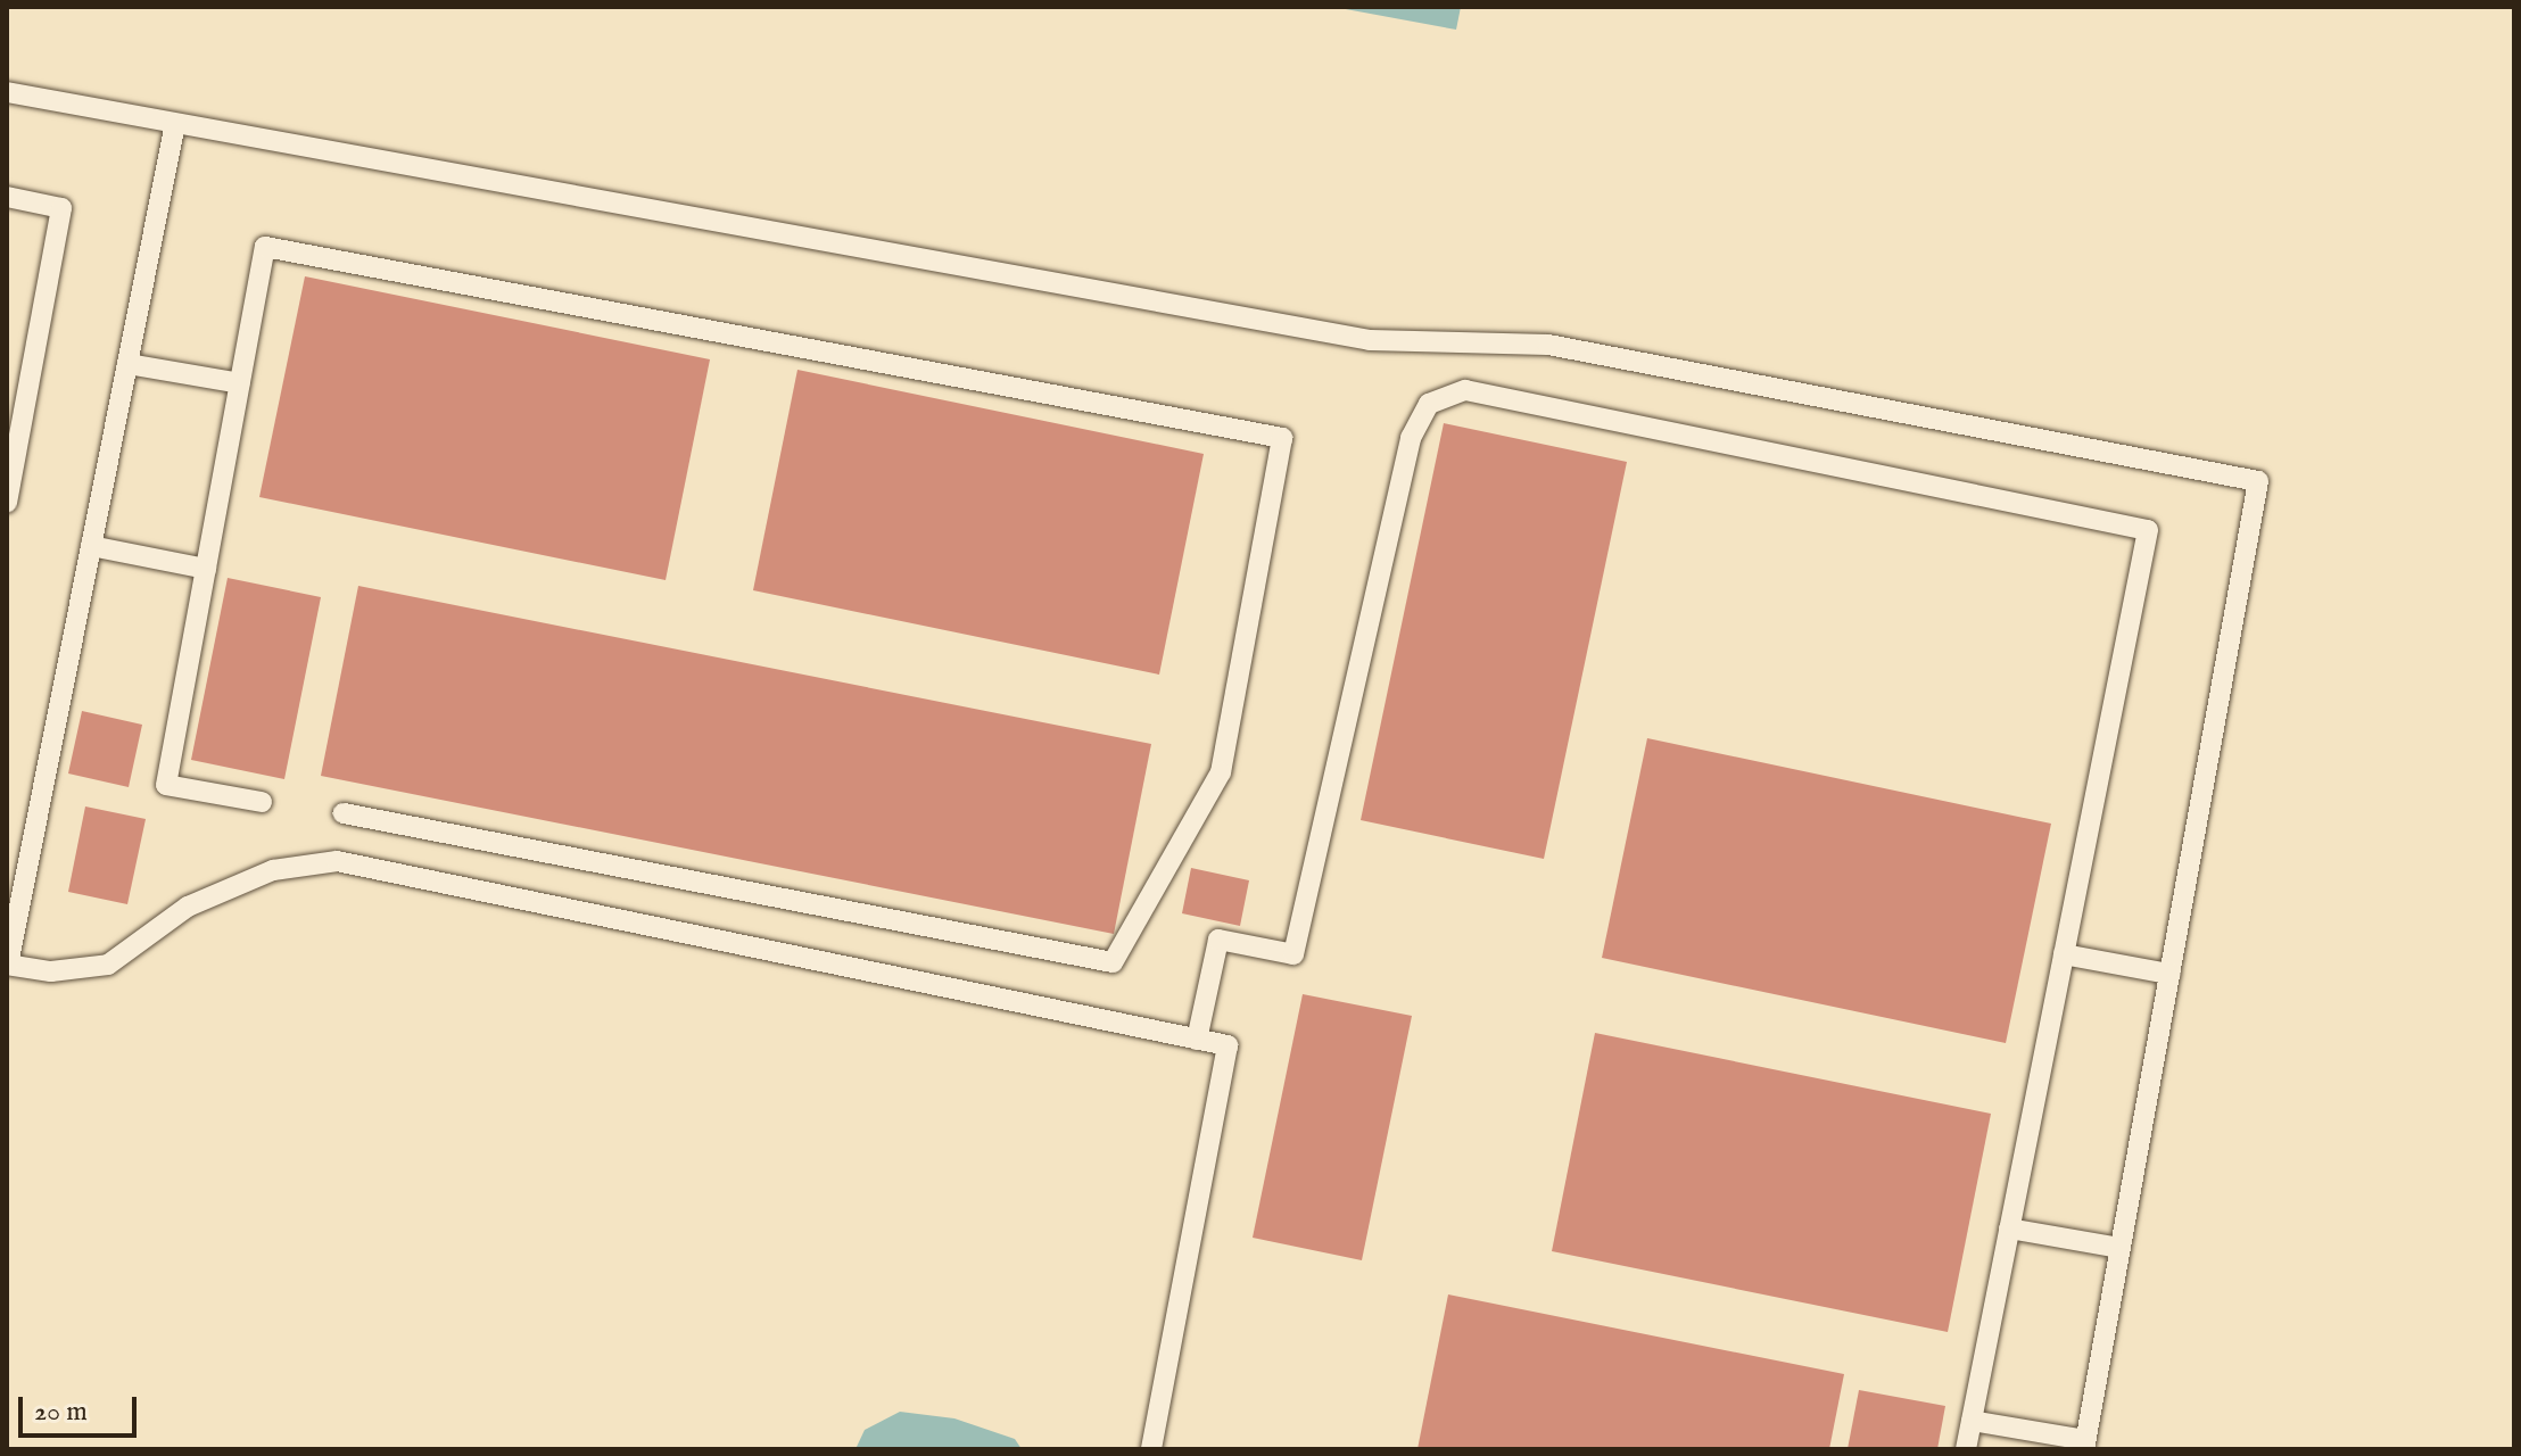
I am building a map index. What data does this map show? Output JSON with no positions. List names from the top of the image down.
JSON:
{
  "scale_bar": "20 m"
}
